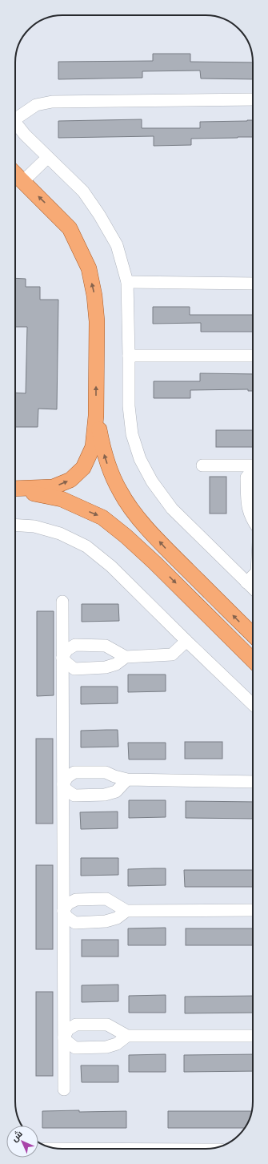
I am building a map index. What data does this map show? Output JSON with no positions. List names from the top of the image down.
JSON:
{
  "north": "top left"
}
